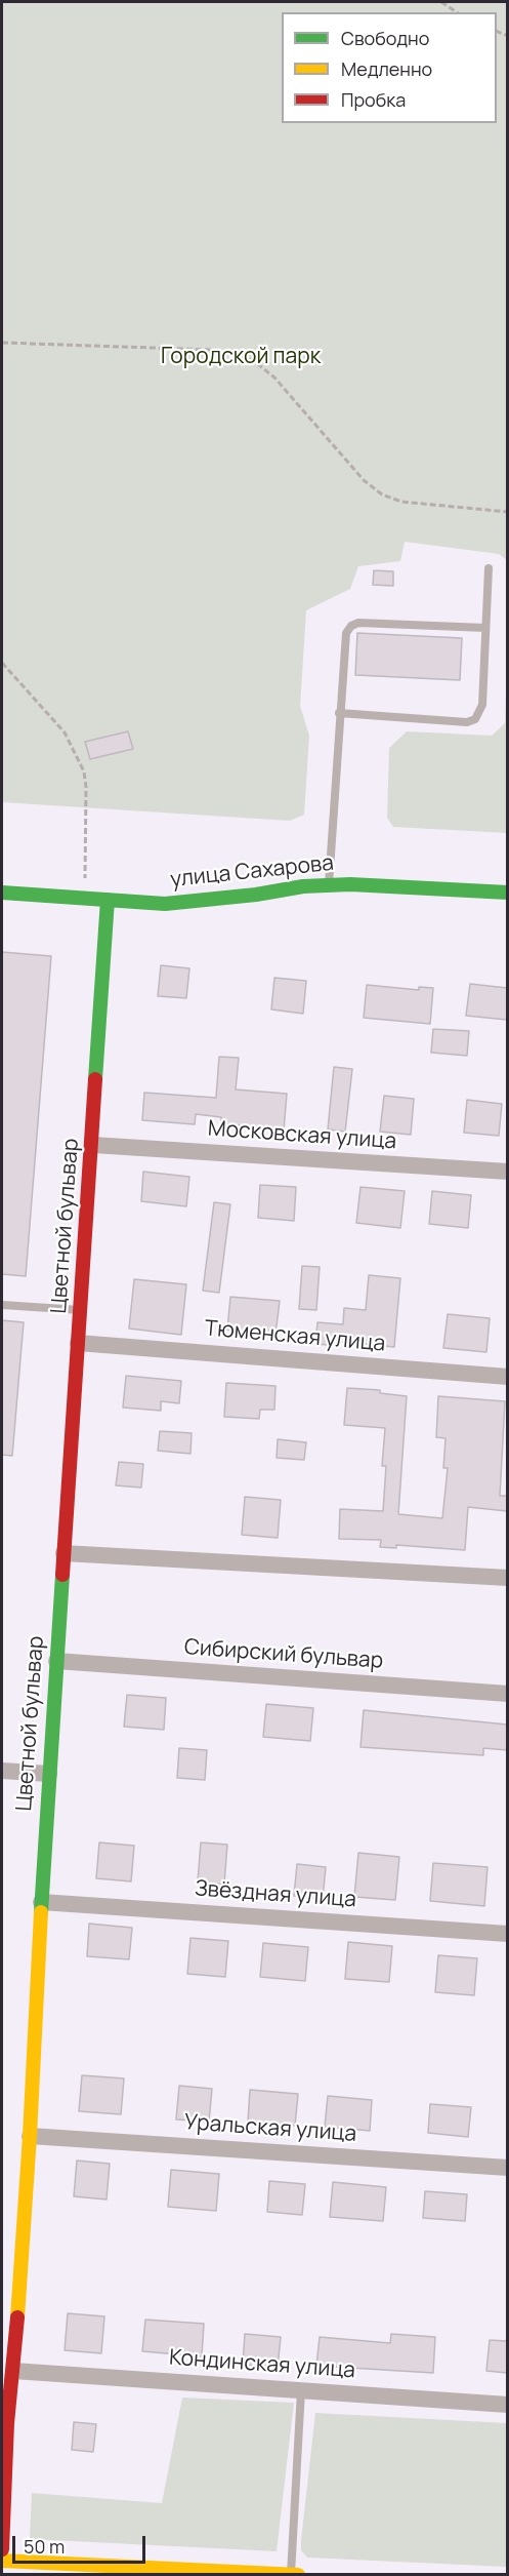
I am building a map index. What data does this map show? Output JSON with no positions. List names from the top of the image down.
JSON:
{
  "streets": {
    "street": [
      "улица Сахарова",
      "Московская улица",
      "Цветной бульвар",
      "Тюменская улица",
      "Сибирский бульвар",
      "Звёздная улица",
      "Уральская улица",
      "Кондинская улица"
    ]
  },
  "crossings": [
    ["улица Сахарова", "Цветной бульвар"],
    ["Московская улица", "Цветной бульвар"],
    ["Цветной бульвар", "Тюменская улица"],
    ["Цветной бульвар", "Сибирский бульвар"],
    ["Цветной бульвар", "Звёздная улица"],
    ["Цветной бульвар", "Уральская улица"],
    ["Цветной бульвар", "Кондинская улица"]
  ],
  "parks": ["Городской парк"],
  "legend": ["Свободно", "Медленно", "Пробка"],
  "scale_bar": "50 m"
}
